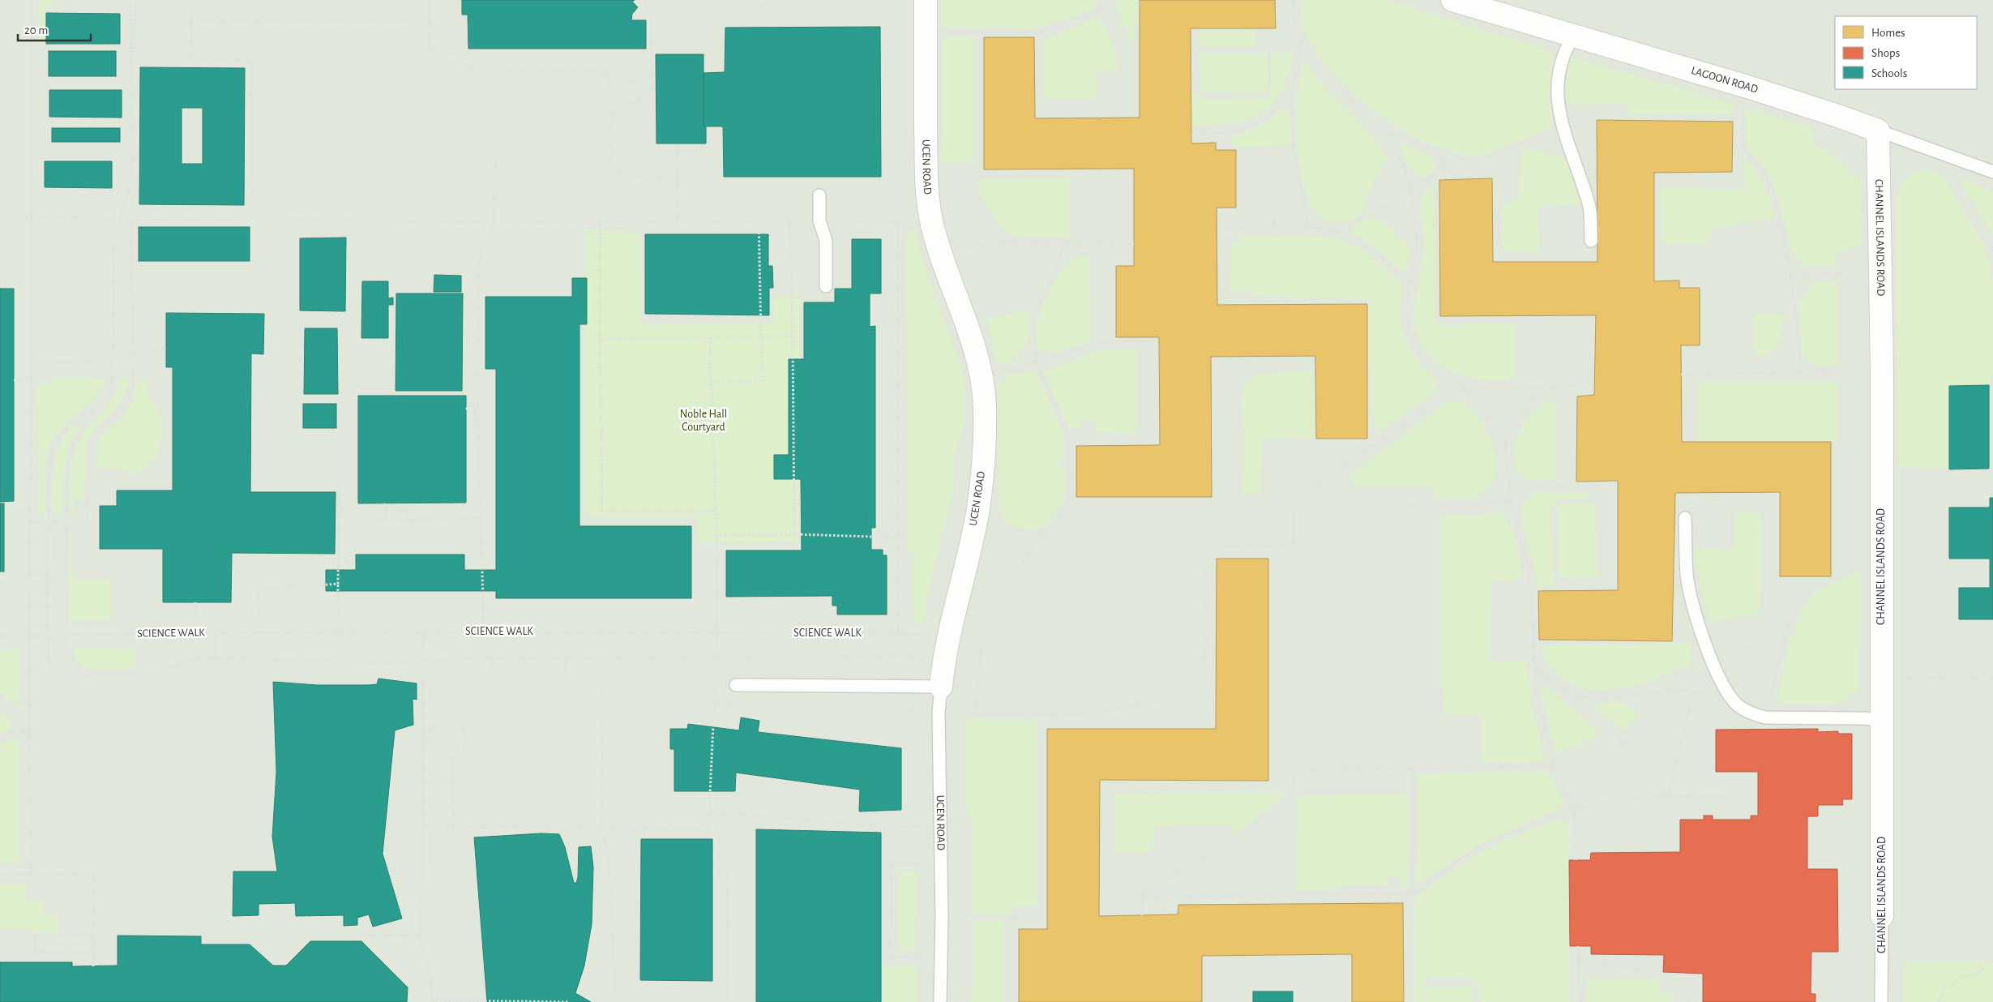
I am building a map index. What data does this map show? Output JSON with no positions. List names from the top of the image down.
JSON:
{
  "streets": {
    "street": ["LAGOON ROAD", "UCEN ROAD", "CHANNEL ISLANDS ROAD"],
    "path": ["SCIENCE WALK"]
  },
  "crossings": [
    ["LAGOON ROAD", "CHANNEL ISLANDS ROAD"]
  ],
  "parks": ["Noble Hall Courtyard"],
  "legend": ["Homes", "Shops", "Schools"],
  "scale_bar": "20 m"
}
